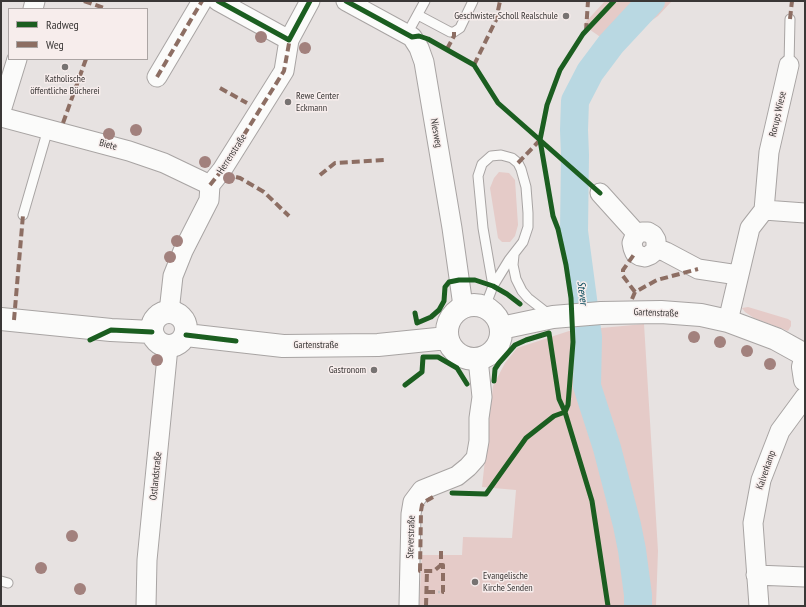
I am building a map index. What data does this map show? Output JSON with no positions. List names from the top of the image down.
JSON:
{
  "streets": {
    "street": [
      "Rorups Wiese",
      "Niesweg",
      "Biete",
      "Herrenstraße",
      "Gartenstraße",
      "Kalverkamp",
      "Ostlandstraße",
      "Steverstraße"
    ]
  },
  "crossings": [
    ["Niesweg", "Gartenstraße"],
    ["Niesweg", "Steverstraße"],
    ["Biete", "Herrenstraße"],
    ["Herrenstraße", "Gartenstraße"],
    ["Herrenstraße", "Ostlandstraße"],
    ["Gartenstraße", "Ostlandstraße"],
    ["Gartenstraße", "Steverstraße"]
  ],
  "water": ["Stever"],
  "places": [
    "Geschwister Scholl Realschule",
    "Katholische öffentliche Bücherei",
    "Rewe Center Eckmann",
    "Gastronom",
    "Evangelische Kirche Senden"
  ],
  "legend": ["Radweg", "Weg"]
}
